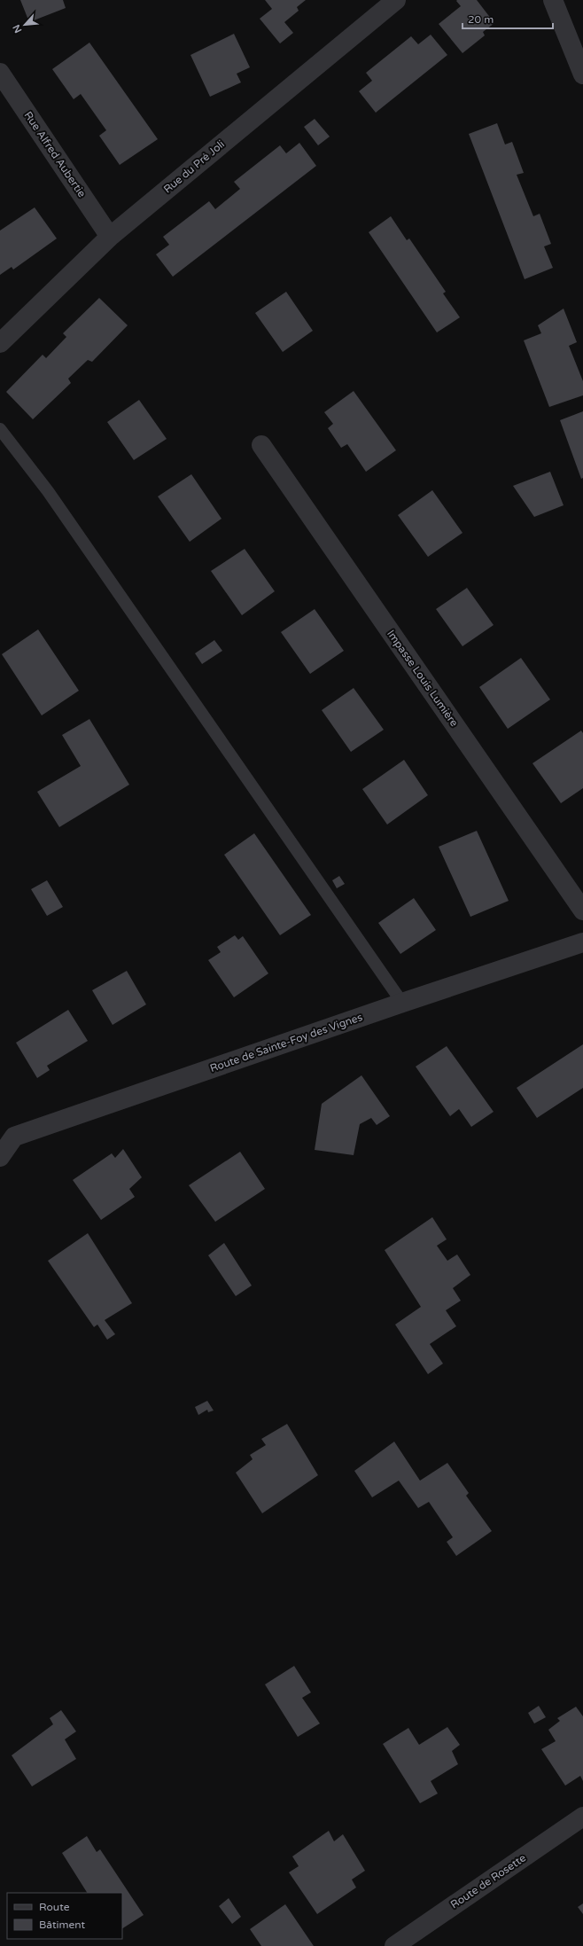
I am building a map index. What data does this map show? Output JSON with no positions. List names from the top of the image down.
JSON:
{
  "streets": {
    "street": [
      "Rue Alfred Aubertie",
      "Rue du Pré Joli",
      "Impasse Louis Lumière",
      "Route de Sainte-Foy des Vignes",
      "Route de Rosette"
    ]
  },
  "crossings": [
    ["Rue Alfred Aubertie", "Rue du Pré Joli"]
  ],
  "legend": ["Route", "Bâtiment"],
  "scale_bar": "20 m",
  "north": "bottom left"
}
